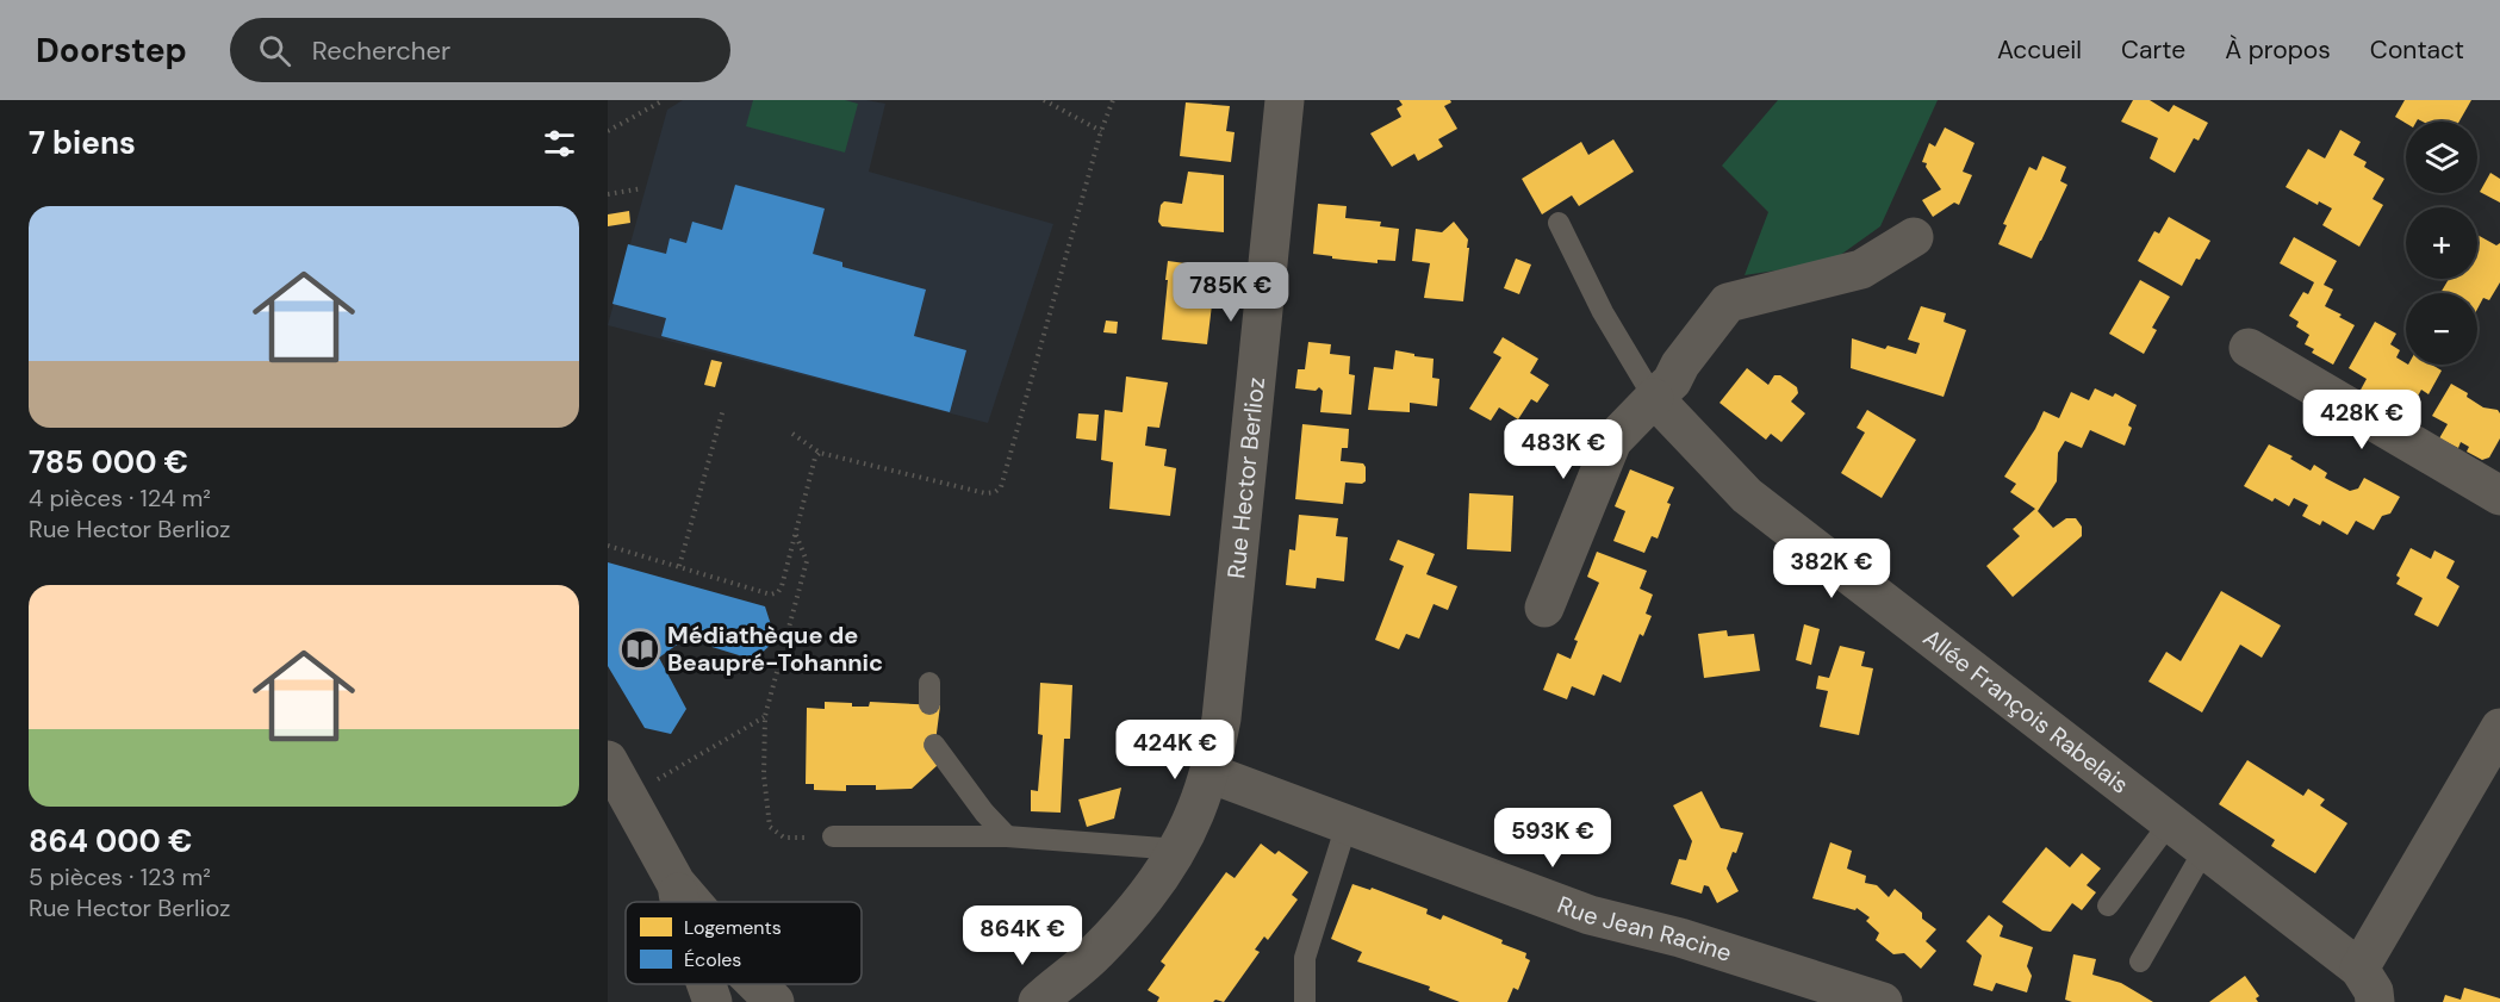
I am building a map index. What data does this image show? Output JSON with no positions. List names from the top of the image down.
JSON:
{
  "streets": {
    "street": ["Rue Hector Berlioz", "Allée François Rabelais", "Rue Jean Racine"]
  },
  "crossings": [
    ["Rue Hector Berlioz", "Rue Jean Racine"]
  ],
  "places": {
    "library": ["Médiathèque de Beaupré-Tohannic"]
  },
  "legend": ["Logements", "Écoles"],
  "page": {
    "header": "Doorstep",
    "search": "Rechercher",
    "nav": [
      "Accueil",
      "Carte",
      "À propos",
      "Contact"
    ],
    "heading": "7 biens",
    "map_buttons": ["+", "−"],
    "list": [
      {
        "name": "785 000 €",
        "note": "4 pièces · 124 m² · Rue Hector Berlioz"
      },
      {
        "name": "864 000 €",
        "note": "5 pièces · 123 m² · Rue Hector Berlioz"
      }
    ],
    "price": [
      "785K €",
      "428K €",
      "483K €",
      "382K €",
      "424K €",
      "593K €",
      "864K €"
    ]
  }
}
